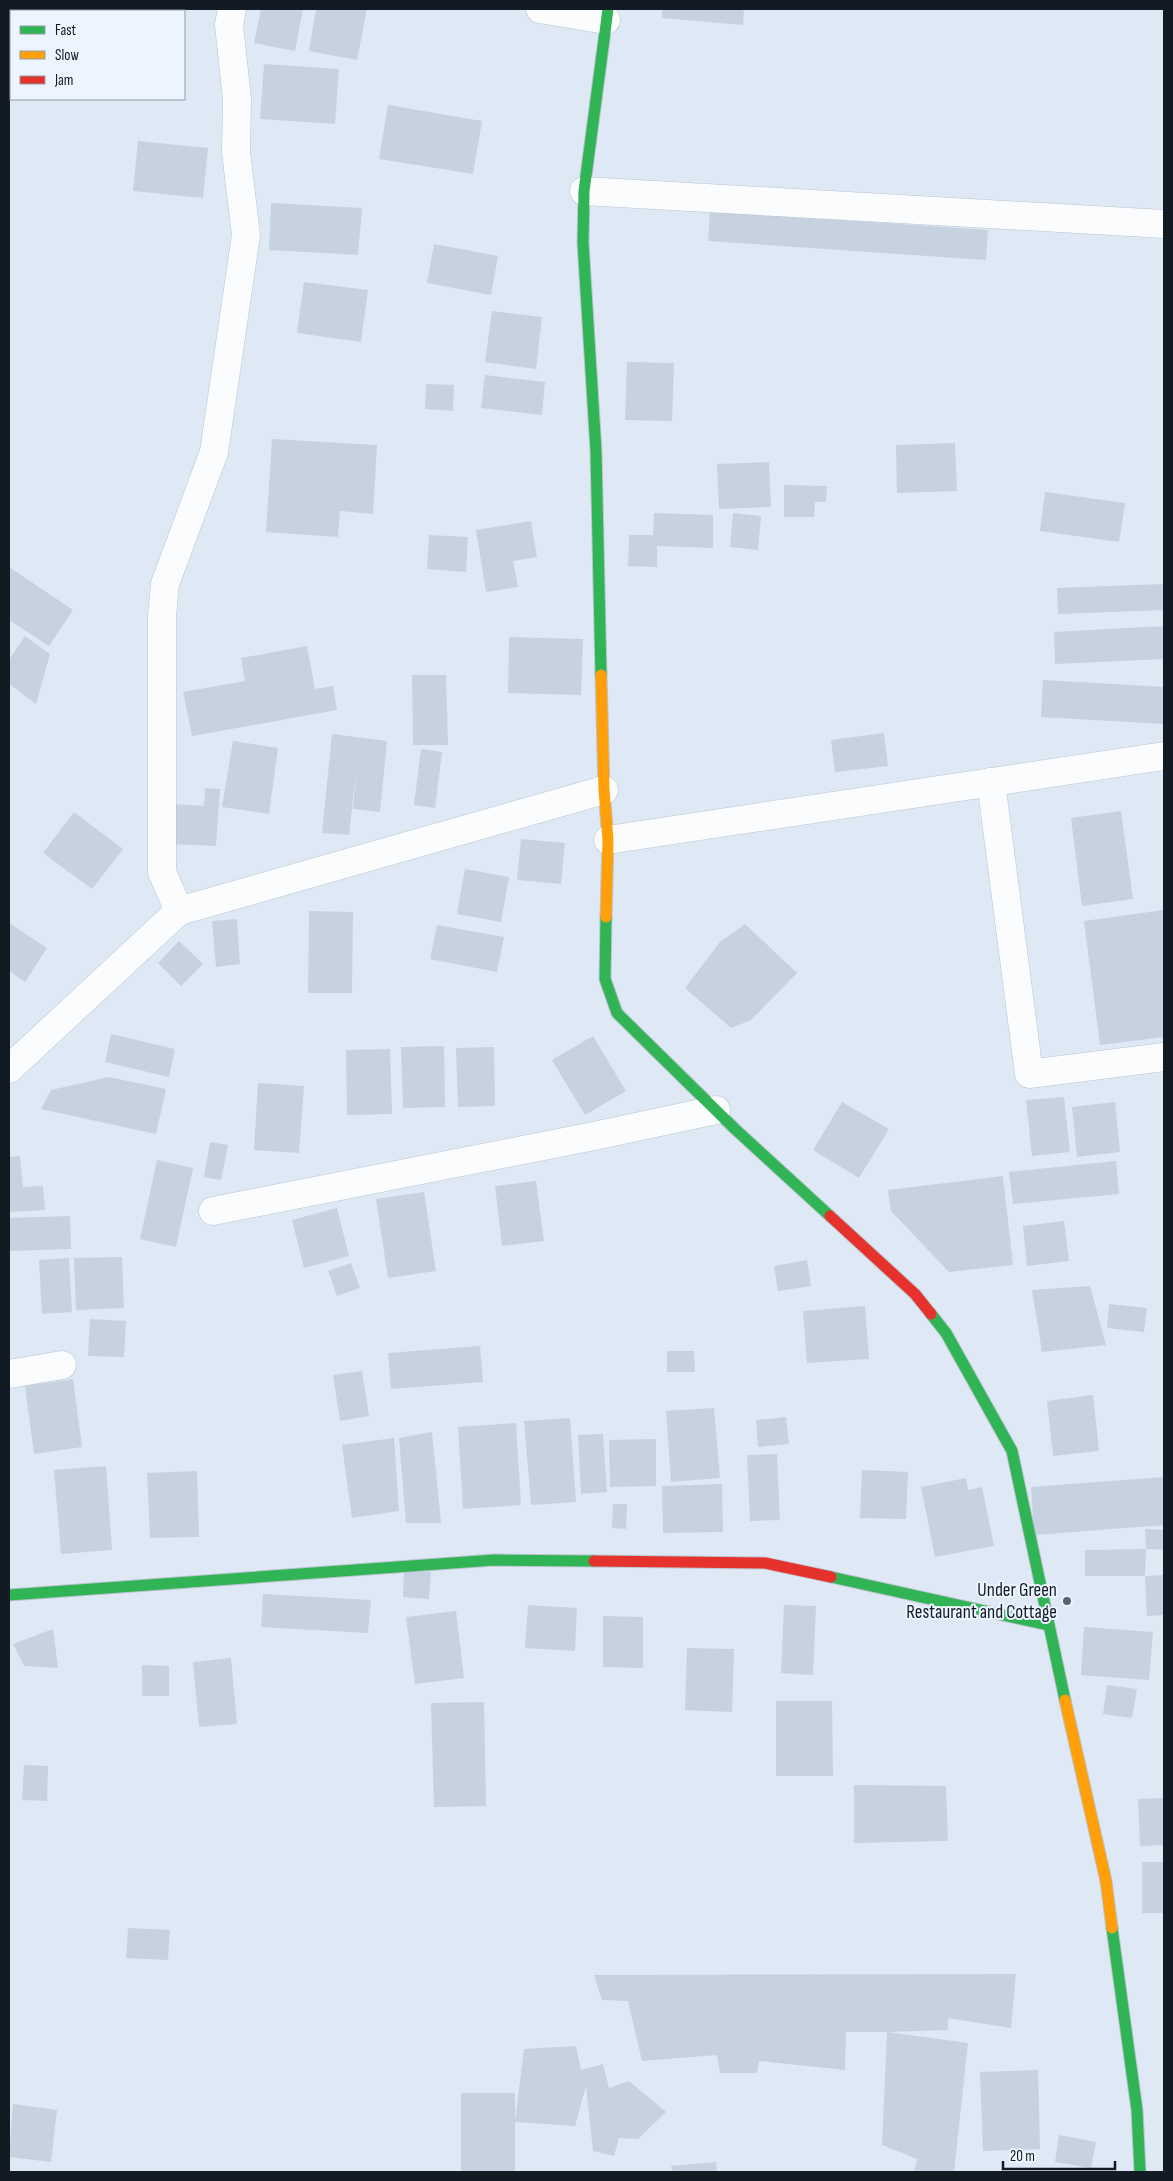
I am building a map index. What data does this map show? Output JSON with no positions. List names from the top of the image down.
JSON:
{
  "places": ["Under Green Restaurant and Cottage"],
  "legend": ["Fast", "Slow", "Jam"],
  "scale_bar": "20 m"
}
